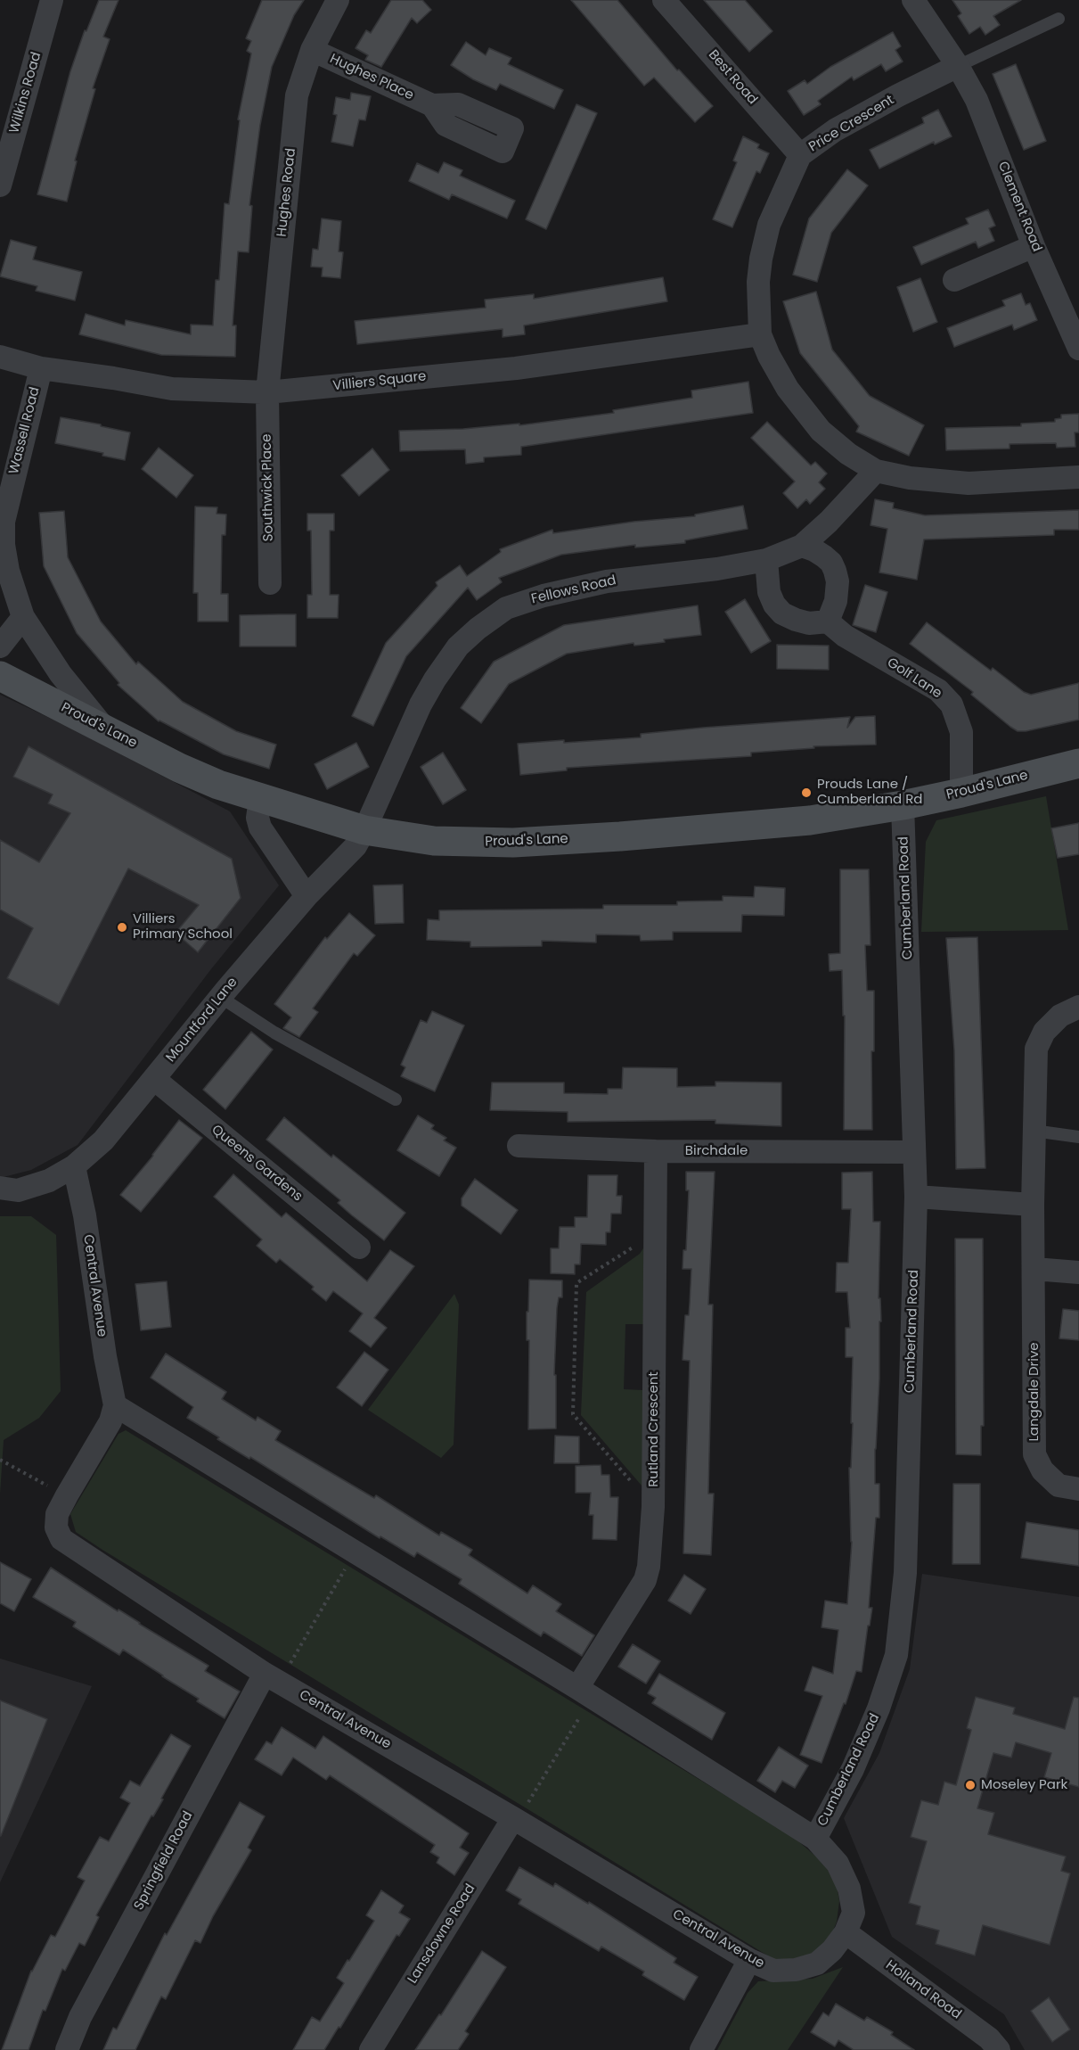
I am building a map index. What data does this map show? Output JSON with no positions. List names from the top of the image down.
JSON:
{
  "streets": {
    "street": [
      "Hughes Place",
      "Best Road",
      "Wilkins Road",
      "Price Crescent",
      "Hughes Road",
      "Clement Road",
      "Villiers Square",
      "Wassell Road",
      "Southwick Place",
      "Fellows Road",
      "Golf Lane",
      "Proud's Lane",
      "Cumberland Road",
      "Mountford Lane",
      "Birchdale",
      "Queens Gardens",
      "Central Avenue",
      "Langdale Drive",
      "Rutland Crescent",
      "Springfield Road",
      "Lansdowne Road",
      "Holland Road"
    ]
  },
  "crossings": [
    ["Hughes Place", "Hughes Road"],
    ["Best Road", "Price Crescent"],
    ["Price Crescent", "Clement Road"],
    ["Price Crescent", "Villiers Square"],
    ["Price Crescent", "Fellows Road"],
    ["Hughes Road", "Villiers Square"],
    ["Hughes Road", "Southwick Place"],
    ["Villiers Square", "Wassell Road"],
    ["Villiers Square", "Southwick Place"],
    ["Wassell Road", "Proud's Lane"],
    ["Fellows Road", "Golf Lane"],
    ["Fellows Road", "Proud's Lane"],
    ["Fellows Road", "Mountford Lane"],
    ["Golf Lane", "Proud's Lane"],
    ["Proud's Lane", "Cumberland Road"],
    ["Cumberland Road", "Birchdale"],
    ["Cumberland Road", "Central Avenue"],
    ["Mountford Lane", "Queens Gardens"],
    ["Mountford Lane", "Central Avenue"],
    ["Birchdale", "Rutland Crescent"],
    ["Central Avenue", "Rutland Crescent"],
    ["Central Avenue", "Springfield Road"],
    ["Central Avenue", "Lansdowne Road"],
    ["Central Avenue", "Holland Road"]
  ],
  "places": ["Prouds Lane / Cumberland Rd", "Villiers Primary School", "Moseley Park"]
}
